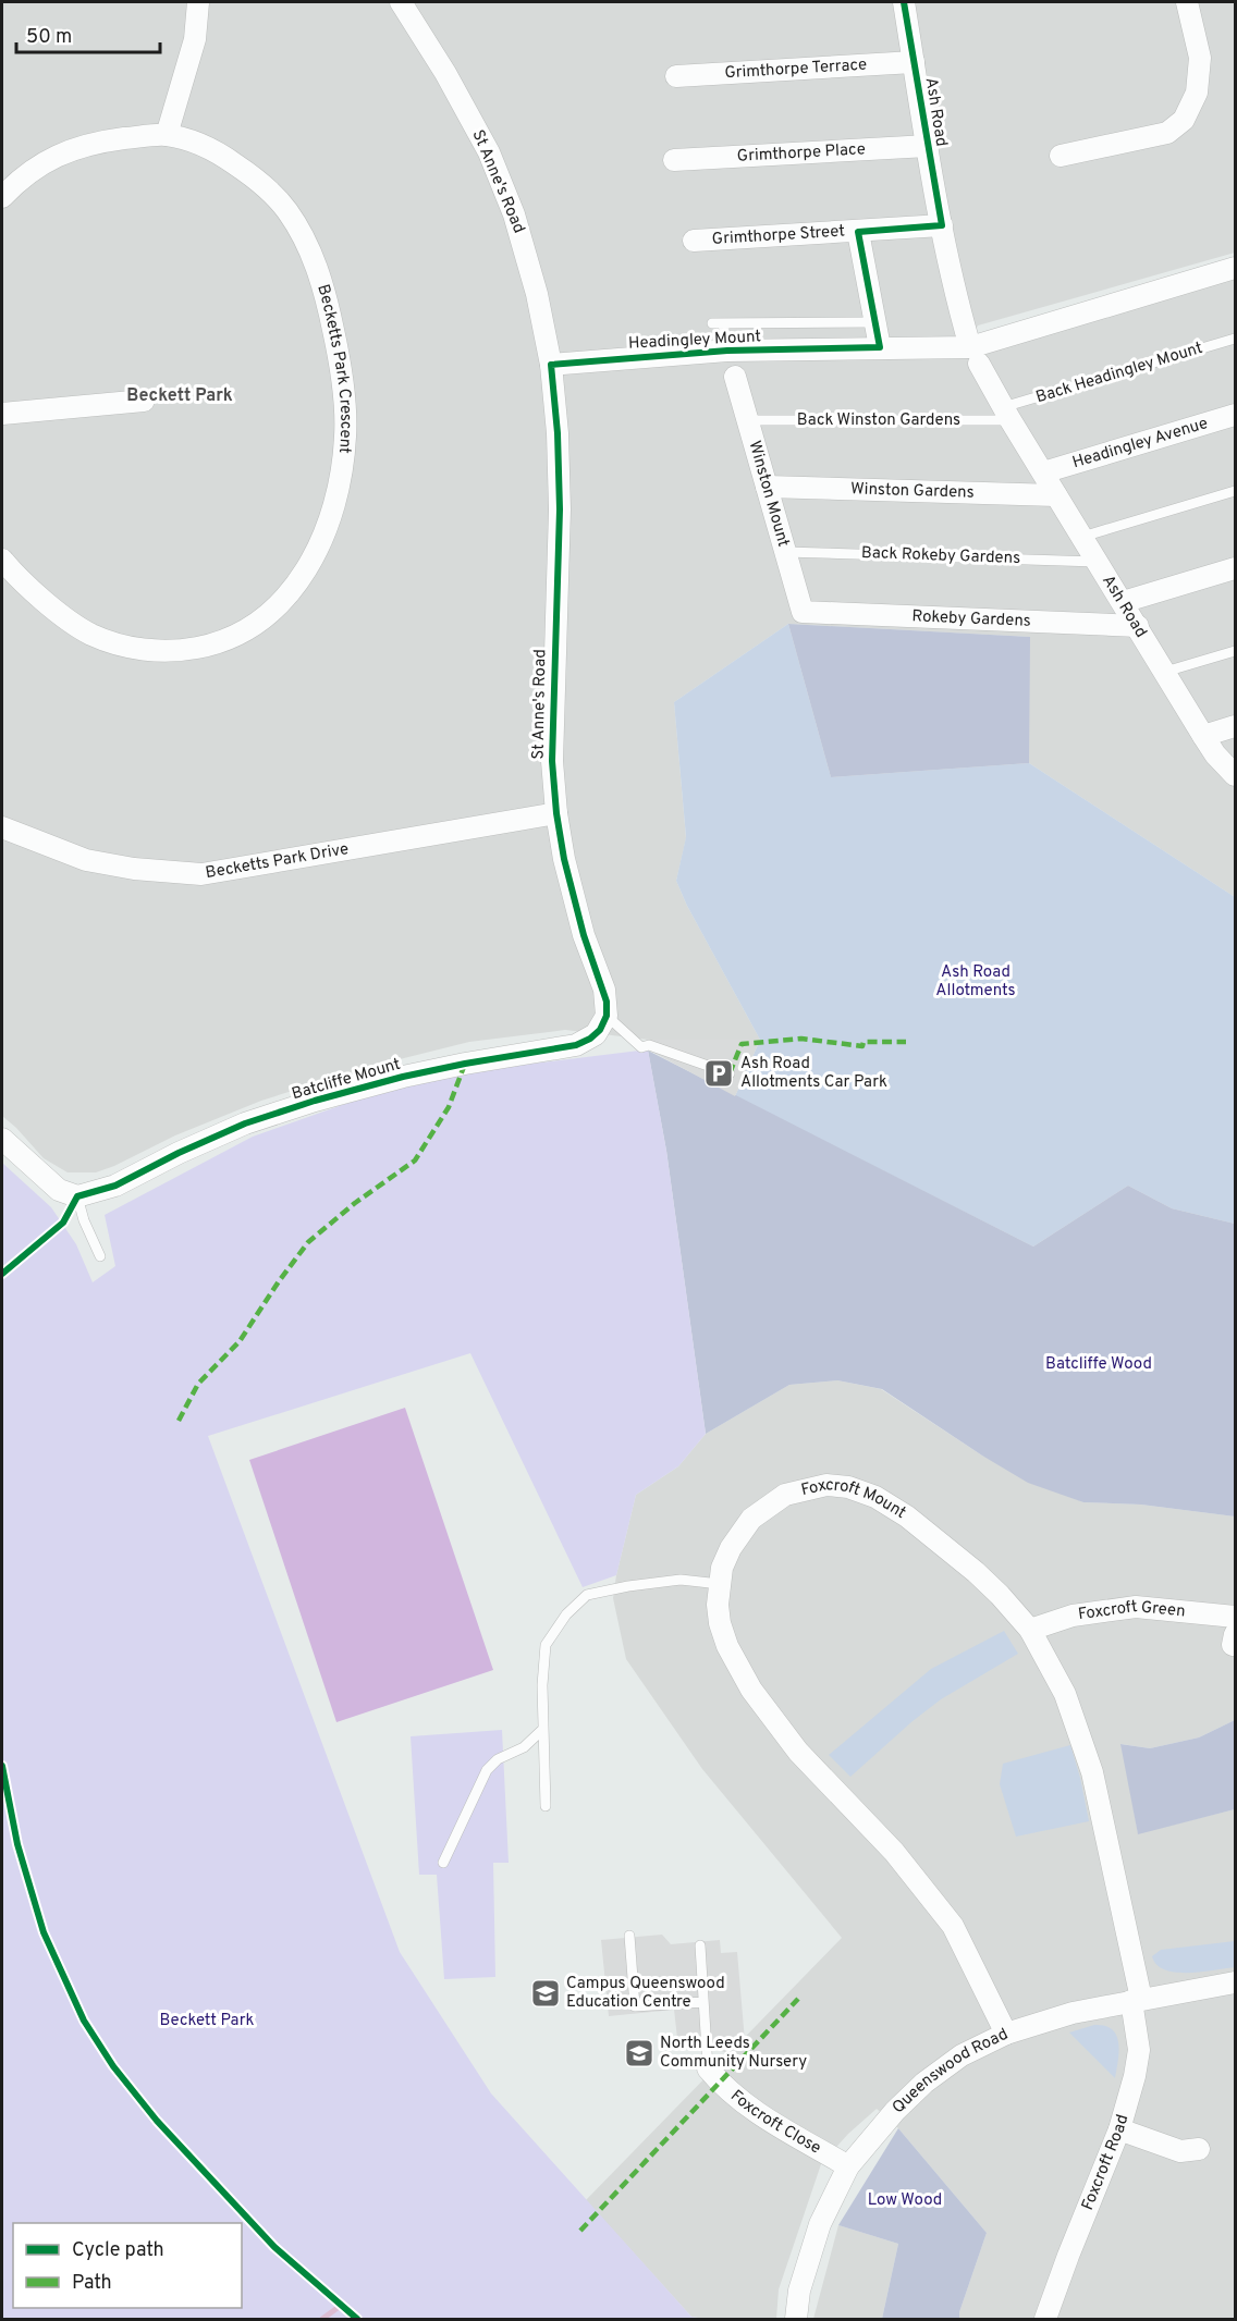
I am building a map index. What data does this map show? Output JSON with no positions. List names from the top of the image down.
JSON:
{
  "streets": {
    "street": [
      "Grimthorpe Terrace",
      "Ash Road",
      "Grimthorpe Place",
      "St Anne's Road",
      "Grimthorpe Street",
      "Headingley Mount",
      "Becketts Park Crescent",
      "Headingley Avenue",
      "Winston Gardens",
      "Winston Mount",
      "Rokeby Gardens",
      "Becketts Park Drive",
      "Batcliffe Mount",
      "Foxcroft Mount",
      "Foxcroft Green",
      "Queenswood Road",
      "Foxcroft Close",
      "Foxcroft Road"
    ],
    "lane": ["Back Headingley Mount", "Back Winston Gardens", "Back Rokeby Gardens"]
  },
  "crossings": [
    ["Grimthorpe Terrace", "Ash Road"],
    ["Ash Road", "Grimthorpe Place"],
    ["Ash Road", "Grimthorpe Street"],
    ["Ash Road", "Headingley Mount"],
    ["Ash Road", "Back Headingley Mount"],
    ["Ash Road", "Back Winston Gardens"],
    ["Ash Road", "Headingley Avenue"],
    ["Ash Road", "Winston Gardens"],
    ["Ash Road", "Back Rokeby Gardens"],
    ["Ash Road", "Rokeby Gardens"],
    ["St Anne's Road", "Headingley Mount"],
    ["St Anne's Road", "Becketts Park Drive"],
    ["St Anne's Road", "Batcliffe Mount"],
    ["Back Headingley Mount", "Back Winston Gardens"],
    ["Back Winston Gardens", "Winston Mount"],
    ["Winston Gardens", "Winston Mount"],
    ["Winston Mount", "Back Rokeby Gardens"],
    ["Winston Mount", "Rokeby Gardens"],
    ["Foxcroft Mount", "Foxcroft Green"],
    ["Foxcroft Mount", "Queenswood Road"],
    ["Foxcroft Mount", "Foxcroft Road"],
    ["Queenswood Road", "Foxcroft Close"],
    ["Queenswood Road", "Foxcroft Road"]
  ],
  "districts": ["Beckett Park"],
  "parks": [
    "Ash Road Allotments",
    "Batcliffe Wood",
    "Beckett Park",
    "Low Wood"
  ],
  "places": {
    "parking": ["Ash Road Allotments Car Park"],
    "school or university": ["Campus Queenswood Education Centre", "North Leeds Community Nursery"]
  },
  "legend": ["Cycle path", "Path"],
  "scale_bar": "50 m"
}
